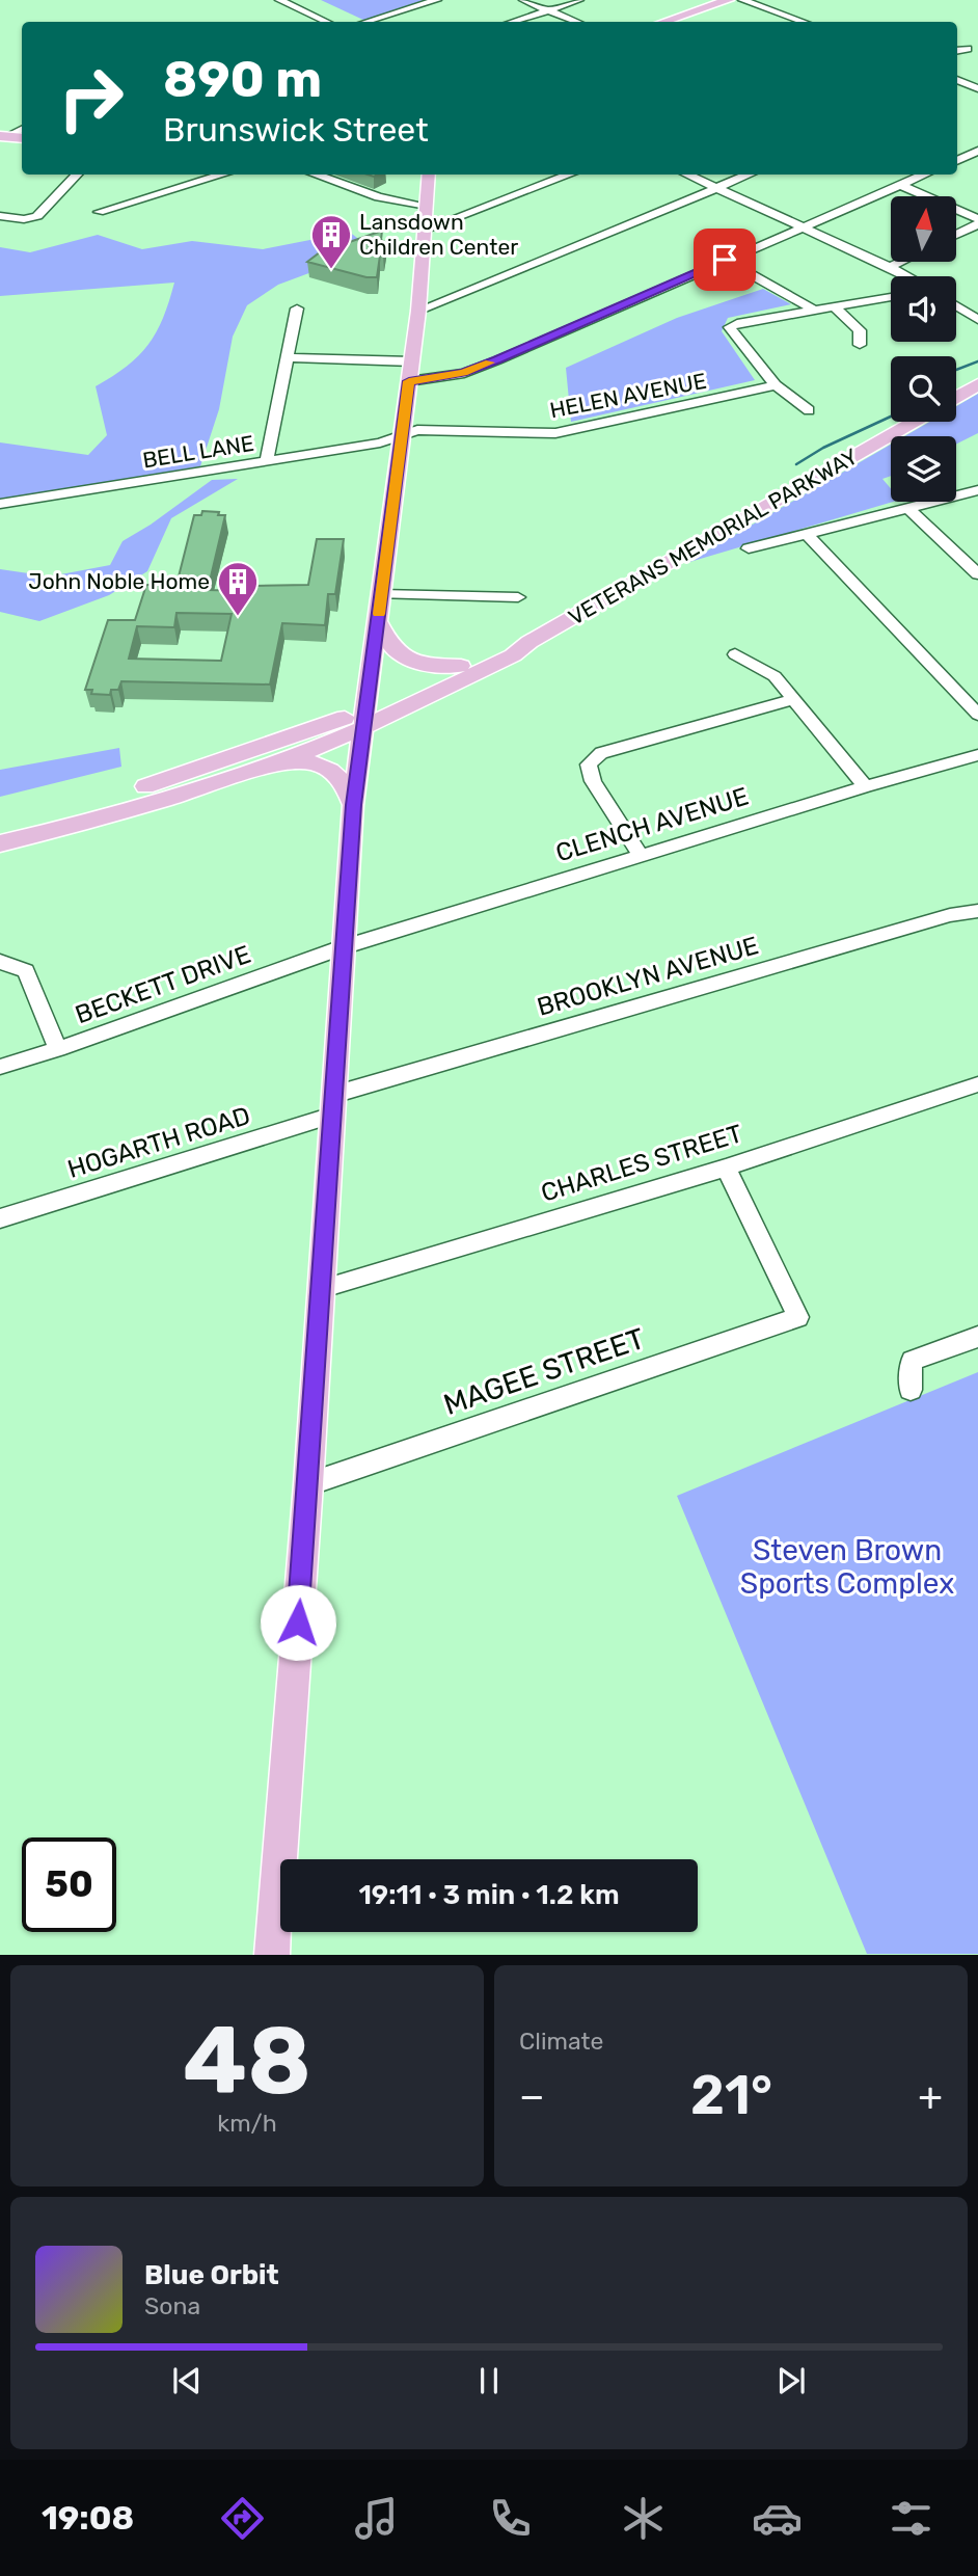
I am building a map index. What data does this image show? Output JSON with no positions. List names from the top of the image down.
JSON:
{
  "streets": {
    "main road": ["VETERANS MEMORIAL PARKWAY"],
    "street": [
      "HELEN AVENUE",
      "BELL LANE",
      "CLENCH AVENUE",
      "BROOKLYN AVENUE",
      "BECKETT DRIVE",
      "HOGARTH ROAD",
      "CHARLES STREET",
      "MAGEE STREET"
    ]
  },
  "crossings": [
    ["HELEN AVENUE", "BELL LANE"],
    ["CLENCH AVENUE", "BECKETT DRIVE"],
    ["BROOKLYN AVENUE", "HOGARTH ROAD"],
    ["CHARLES STREET", "MAGEE STREET"]
  ],
  "parks": ["Steven Brown Sports Complex"],
  "places": {
    "building": ["Lansdown Children Center", "John Noble Home"]
  },
  "north": "top",
  "page": {
    "turn": ["890 m", "Brunswick Street"],
    "limit": "50",
    "trip": "19:11 · 3 min · 1.2 km",
    "tile": [
      ["48", "km/h"],
      "Climate"
    ],
    "heat": ["−", "21°", "+"],
    "song": ["Blue Orbit", "Sona"],
    "tabs": "19:08"
  }
}
